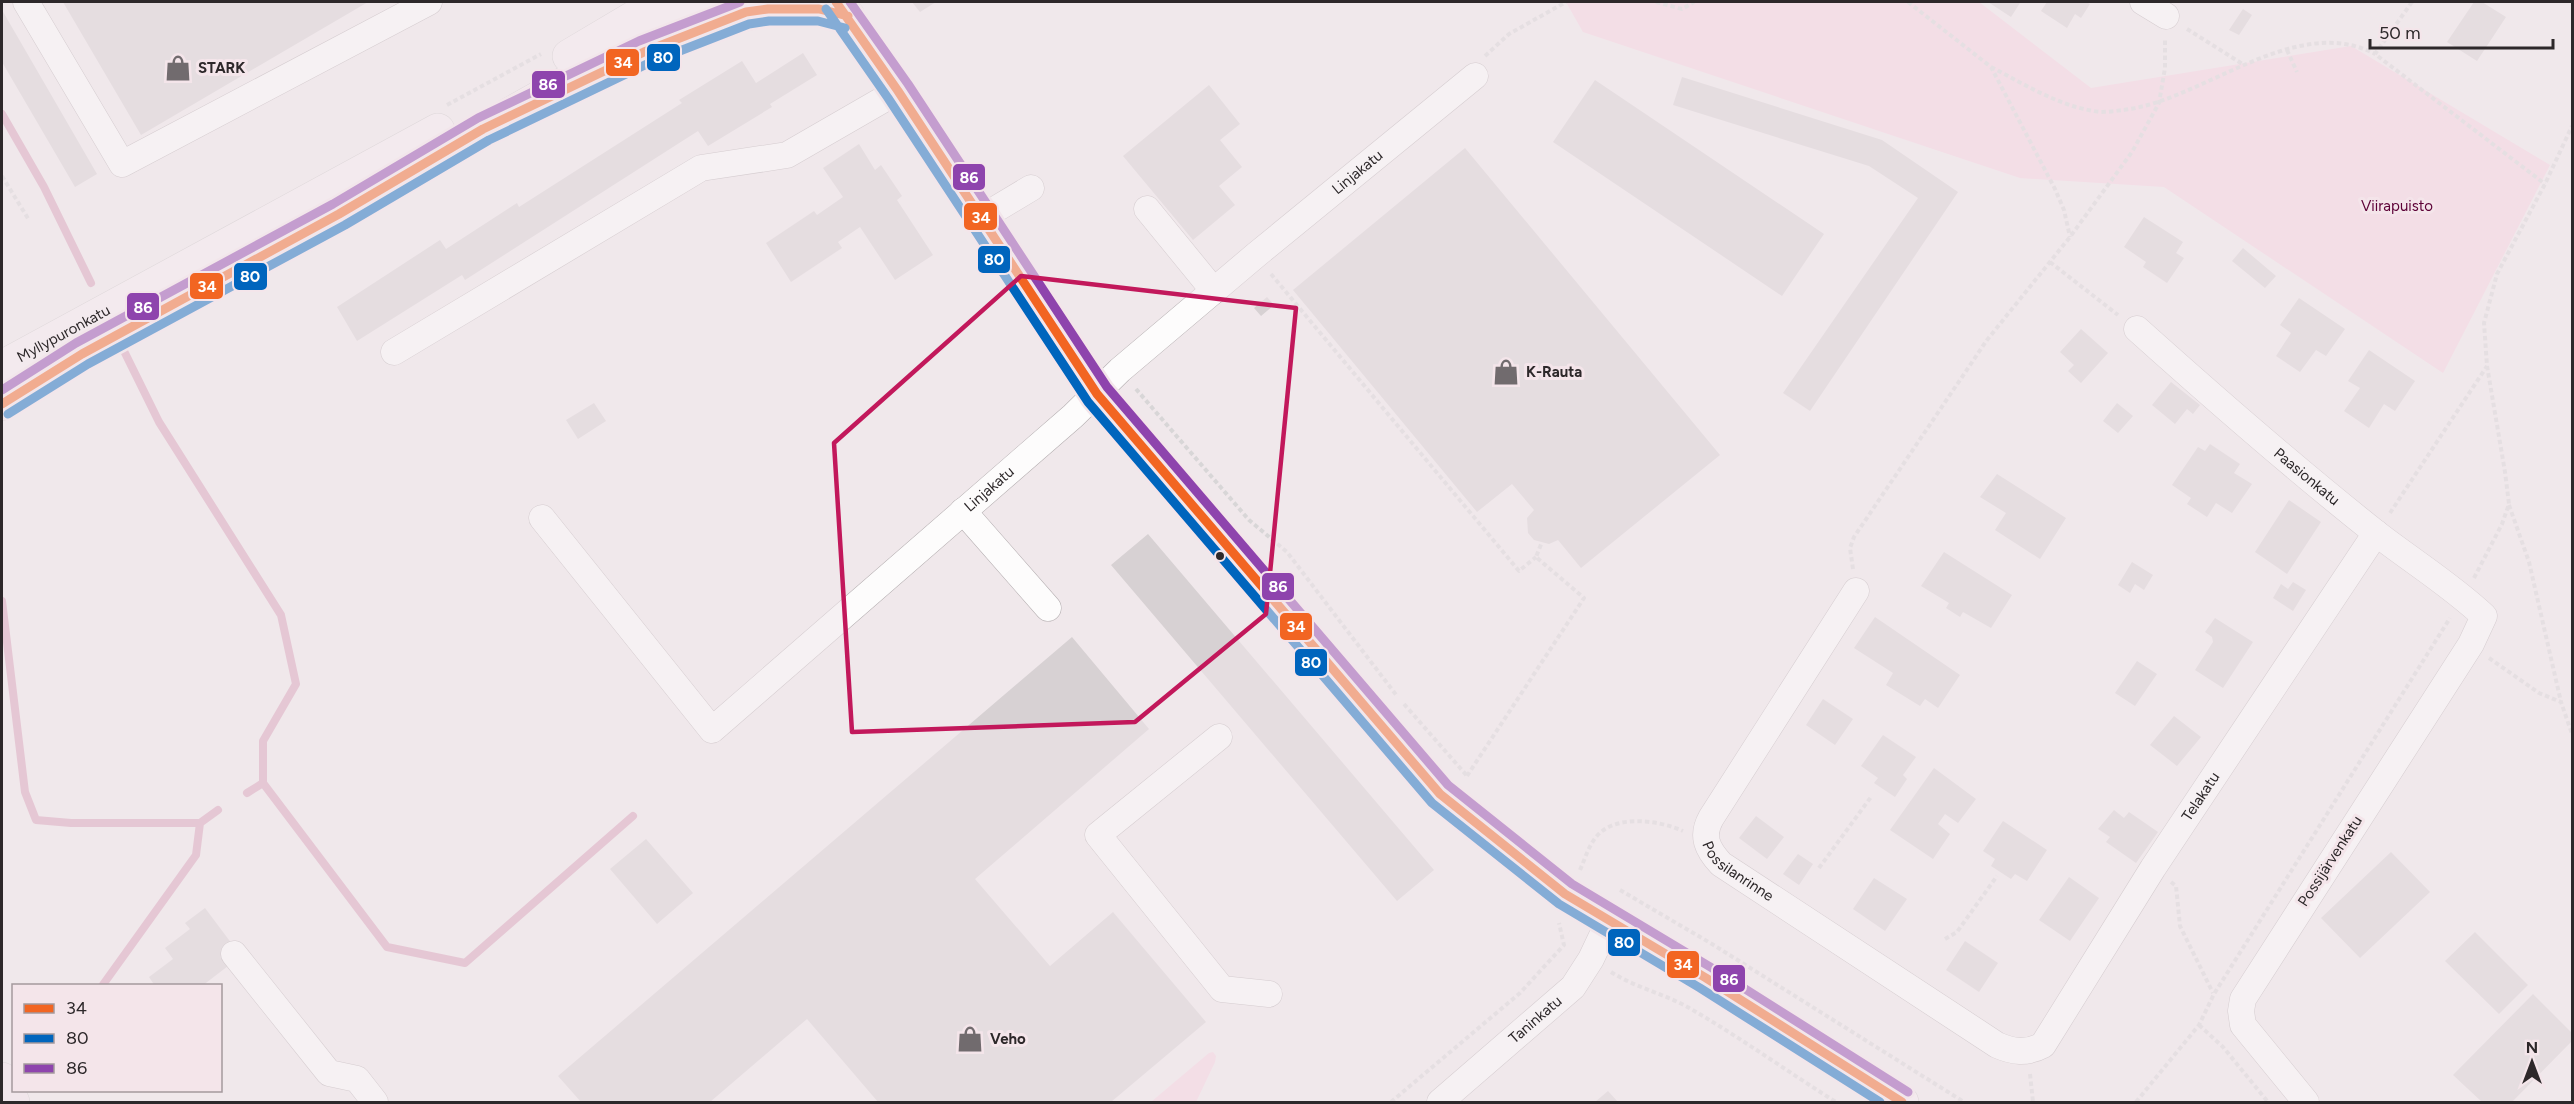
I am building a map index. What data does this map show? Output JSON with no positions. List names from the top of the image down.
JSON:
{
  "streets": {
    "main road": ["Myllypuronkatu"],
    "street": [
      "Linjakatu",
      "Paasionkatu",
      "Telakatu",
      "Possijärvenkatu",
      "Possilanrinne",
      "Taninkatu"
    ]
  },
  "crossings": [
    ["Paasionkatu", "Telakatu"],
    ["Paasionkatu", "Possijärvenkatu"],
    ["Telakatu", "Possilanrinne"]
  ],
  "parks": ["Viirapuisto"],
  "places": {
    "shop": ["STARK", "K-Rauta", "Veho"]
  },
  "lines": ["transit line 34", "transit line 86", "transit line 80"],
  "legend": ["34", "80", "86"],
  "scale_bar": "50 m",
  "north": "top"
}
